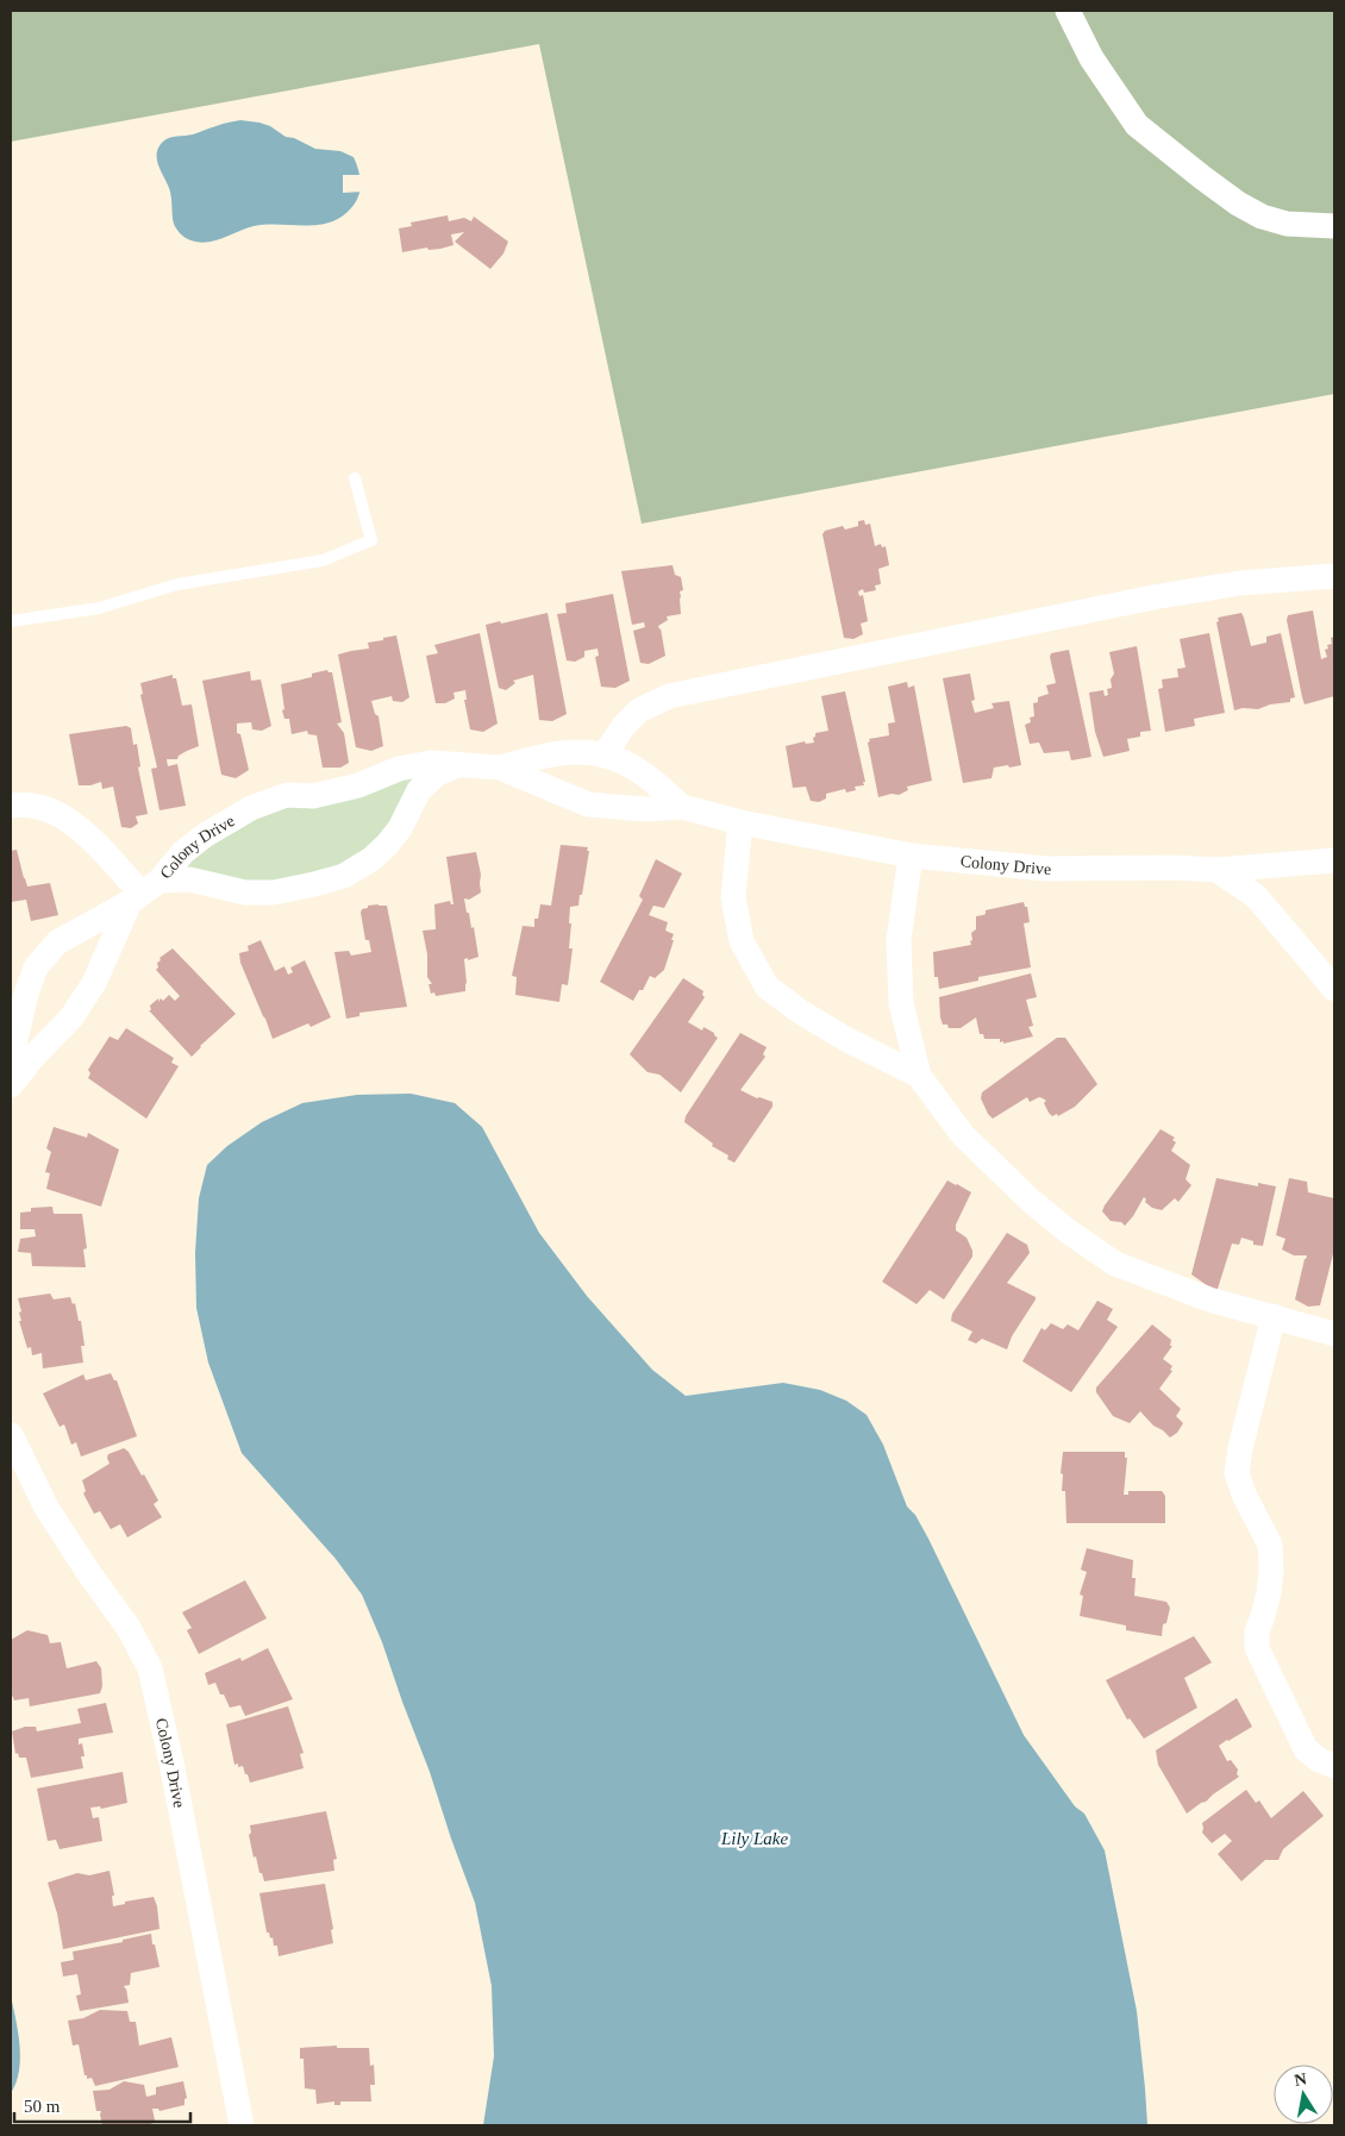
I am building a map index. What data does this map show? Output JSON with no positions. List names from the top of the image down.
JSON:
{
  "streets": {
    "street": ["Colony Drive"]
  },
  "water": ["Lily Lake"],
  "scale_bar": "50 m",
  "north": "top"
}
